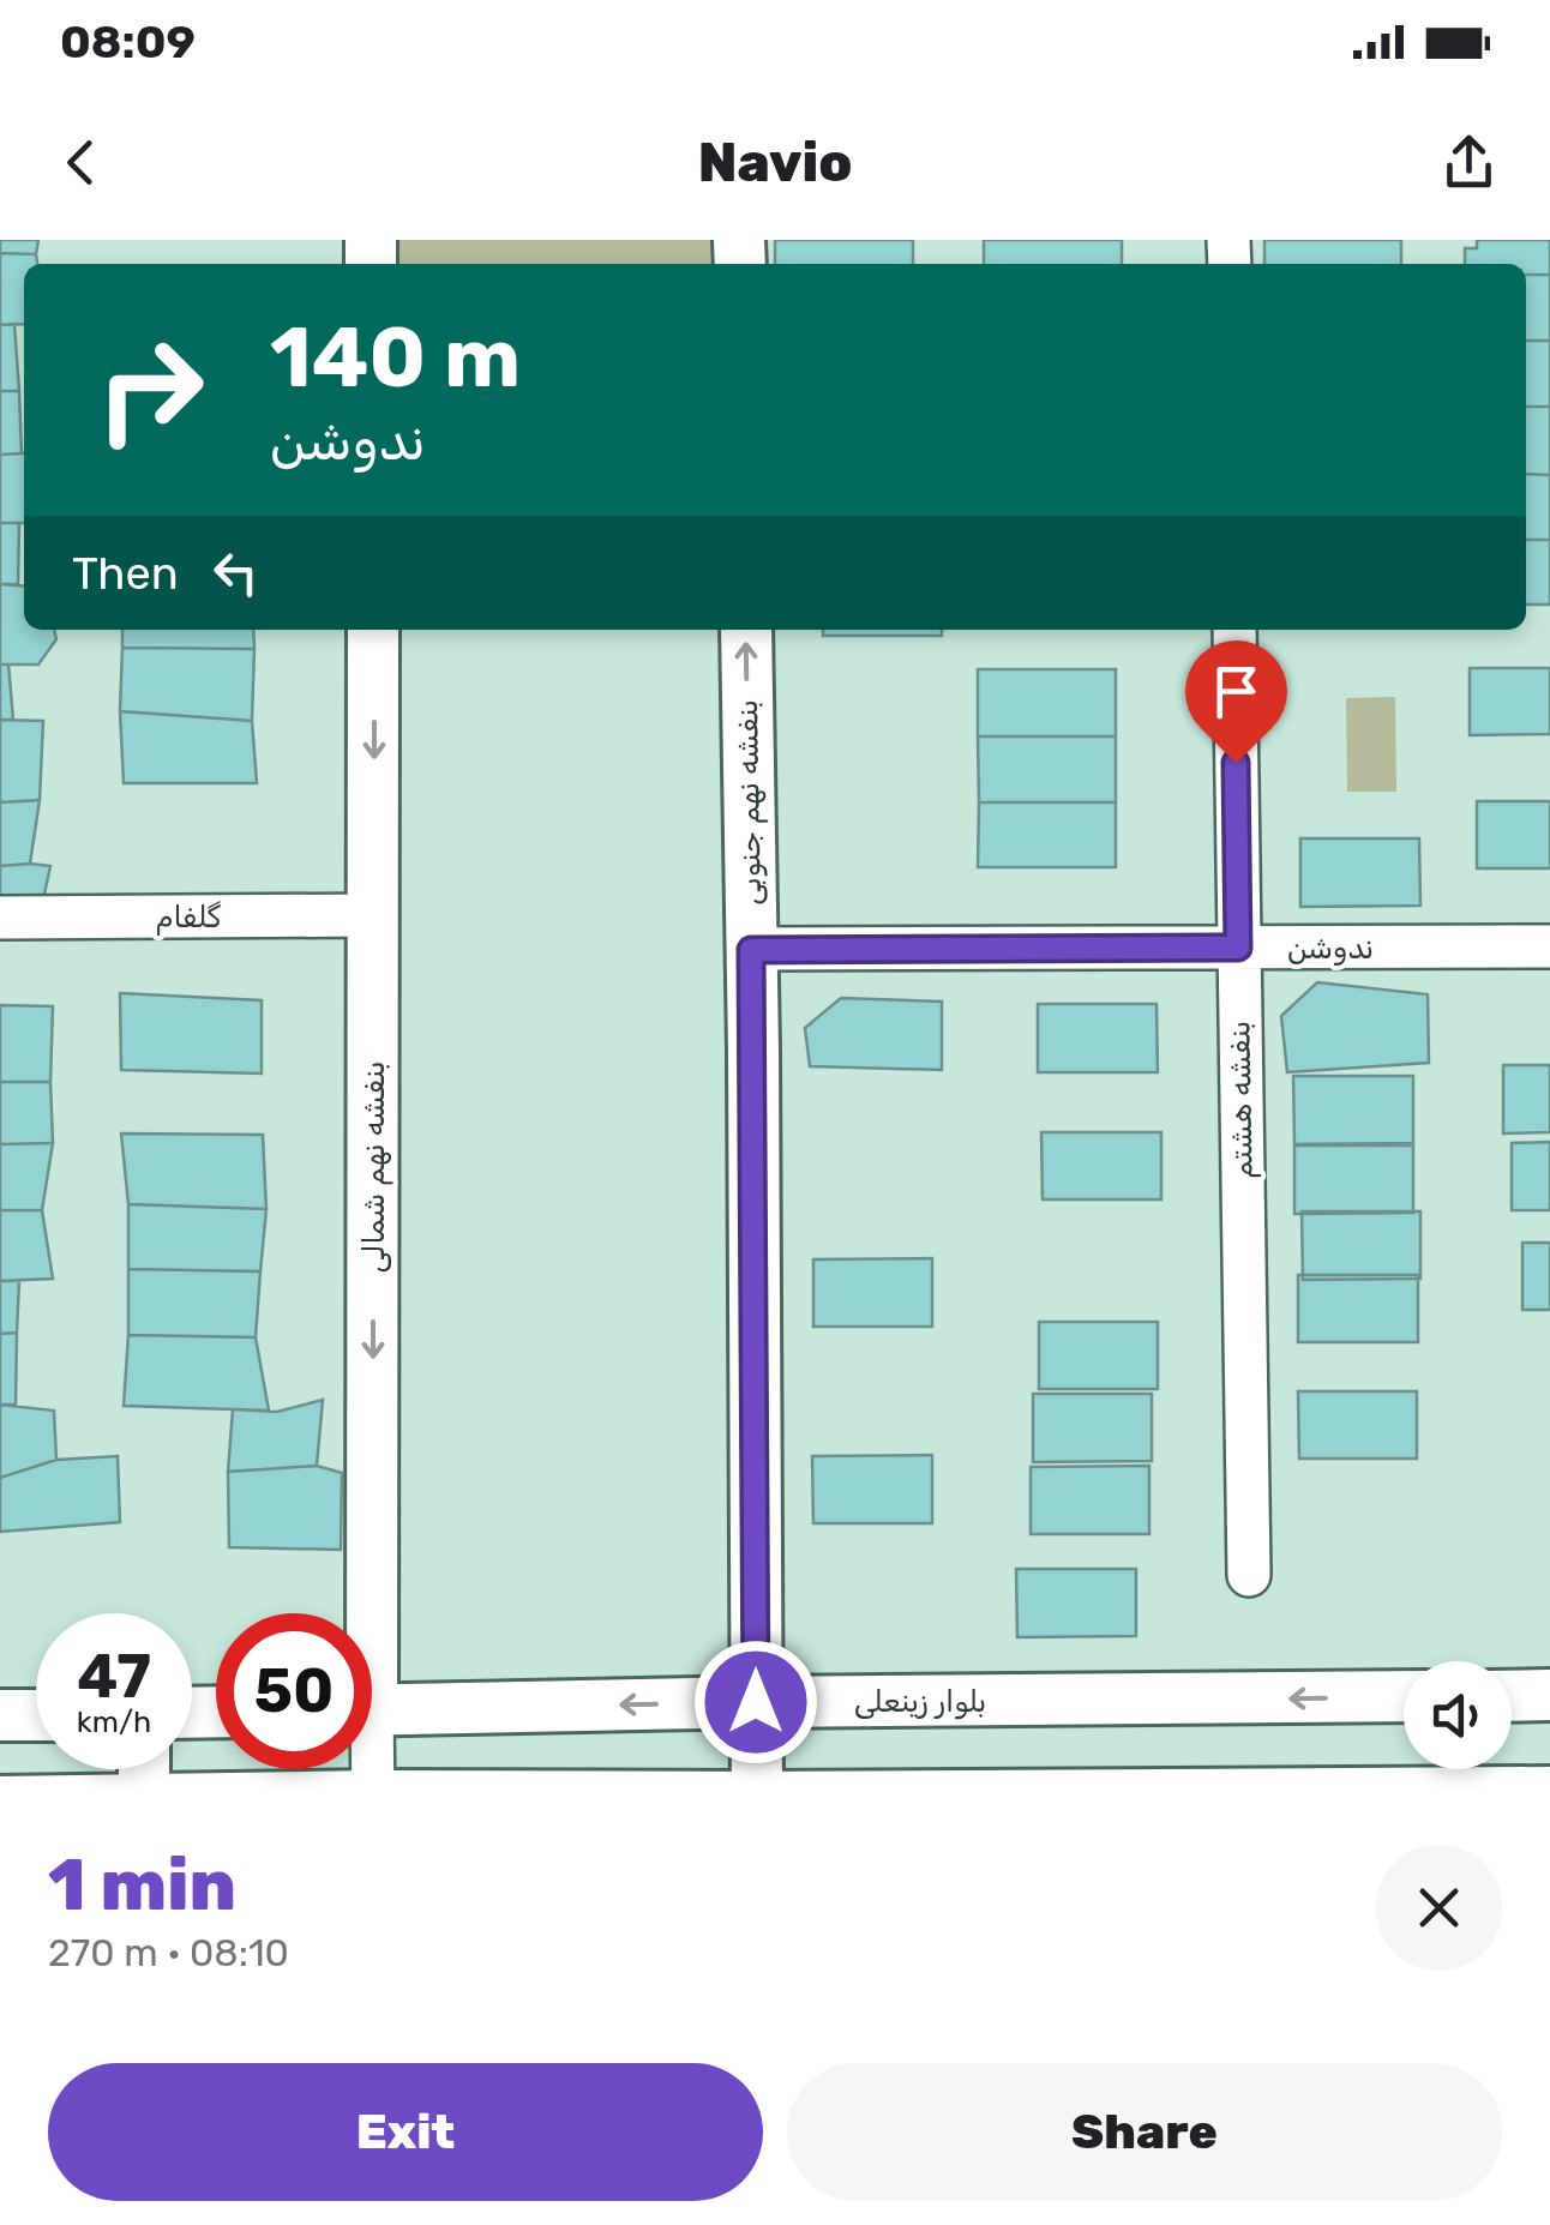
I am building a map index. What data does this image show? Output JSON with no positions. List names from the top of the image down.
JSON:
{
  "streets": {
    "main road": ["بنفشه نهم جنوبی", "بنفشه نهم شمالی", "بلوار زینعلی"],
    "street": ["گلفام", "ندوشن", "بنفشه هشتم"]
  },
  "crossings": [
    ["بنفشه نهم جنوبی", "ندوشن"],
    ["بنفشه نهم جنوبی", "بلوار زینعلی"],
    ["گلفام", "بنفشه نهم شمالی"],
    ["ندوشن", "بنفشه هشتم"]
  ],
  "one_way": ["بنفشه نهم شمالی"],
  "page": {
    "status": "08:09",
    "header": "Navio",
    "turn": ["140 m", "ندوشن"],
    "then": "Then",
    "speed": "47 km/h",
    "limit": "50",
    "heading": ["1 min", "270 m · 08:10"],
    "buttons": ["Exit", "Share"]
  }
}
